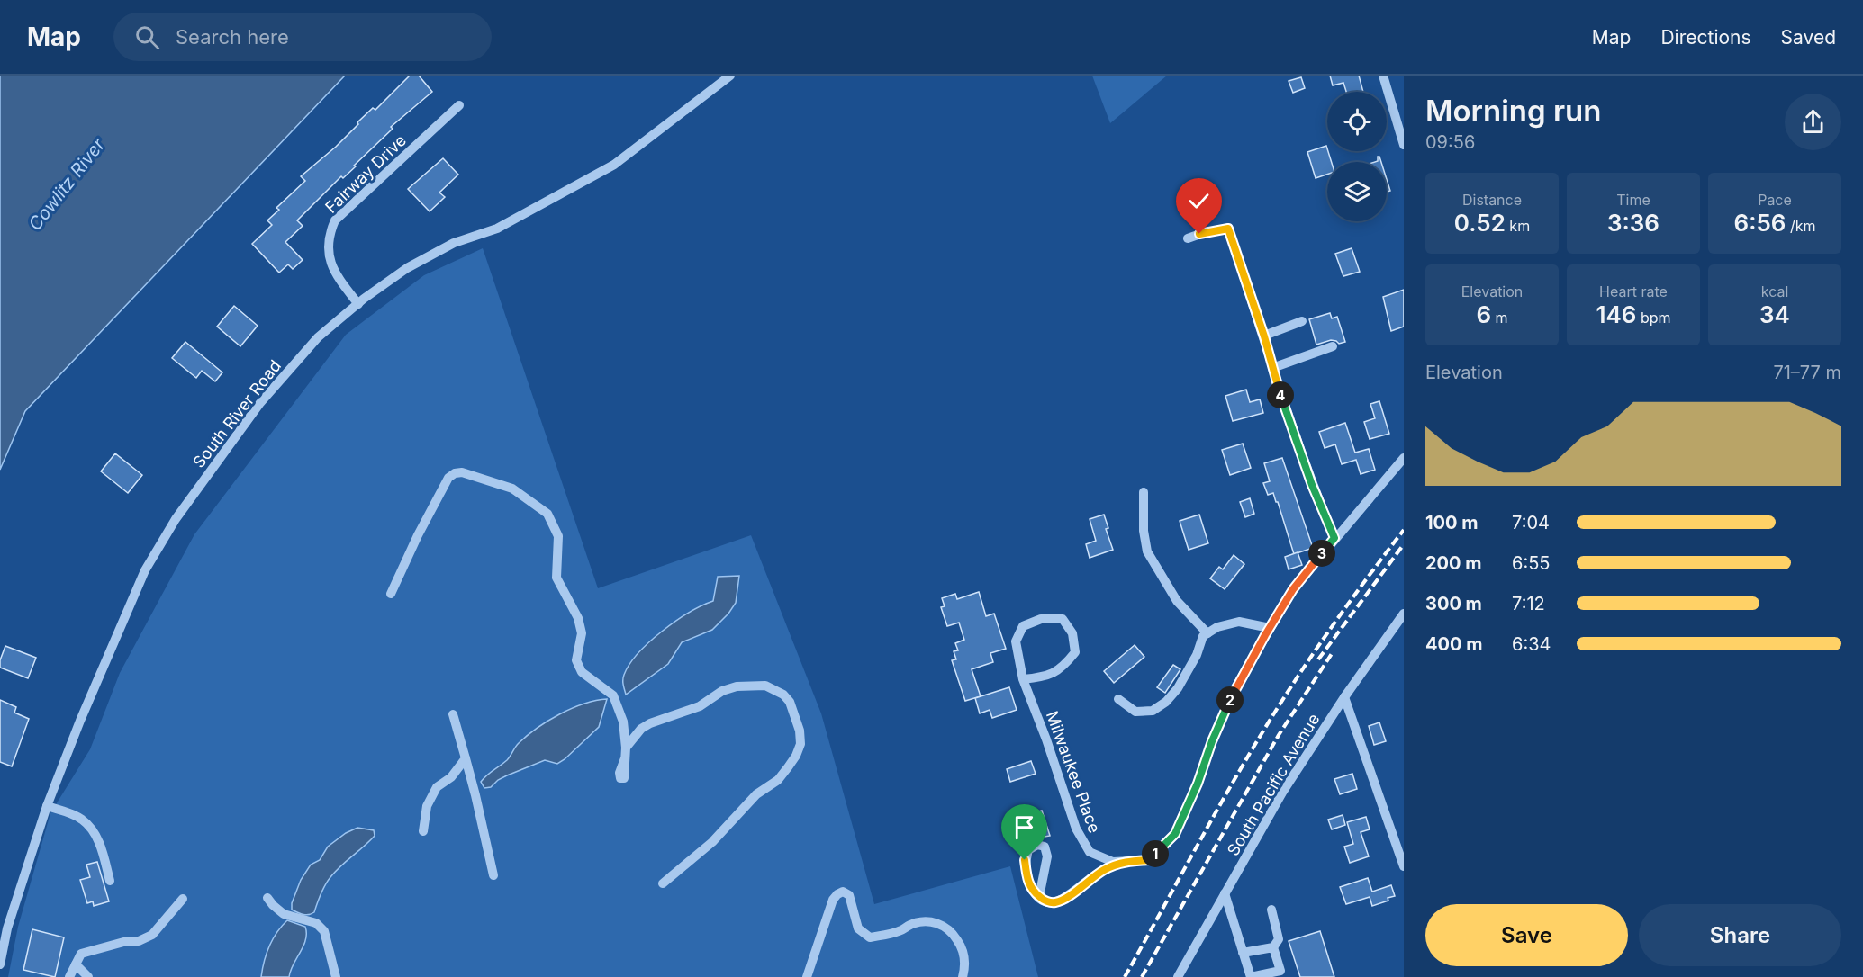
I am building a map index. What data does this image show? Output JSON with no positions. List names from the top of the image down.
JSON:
{
  "streets": {
    "street": [
      "Fairway Drive",
      "South River Road",
      "Milwaukee Place",
      "South Pacific Avenue"
    ]
  },
  "crossings": [
    ["Fairway Drive", "South River Road"]
  ],
  "water": ["Cowlitz River"],
  "page": {
    "header": "Map",
    "search": "Search here",
    "nav": ["Map", "Directions", "Saved"],
    "heading": ["Morning run", "09:56"],
    "stats": [
      ["Distance", "0.52 km"],
      ["Time", "3:36"],
      ["Pace", "6:56 /km"],
      ["Elevation", "6 m"],
      ["Heart rate", "146 bpm"],
      ["kcal", "34"]
    ],
    "chart": ["Elevation", "71–77 m"],
    "pins": [
      "4",
      "3",
      "2",
      "1"
    ],
    "list": [
      {
        "name": "100 m",
        "note": "7:04"
      },
      {
        "name": "200 m",
        "note": "6:55"
      },
      {
        "name": "300 m",
        "note": "7:12"
      },
      {
        "name": "400 m",
        "note": "6:34"
      }
    ],
    "buttons": ["Save", "Share"]
  }
}
